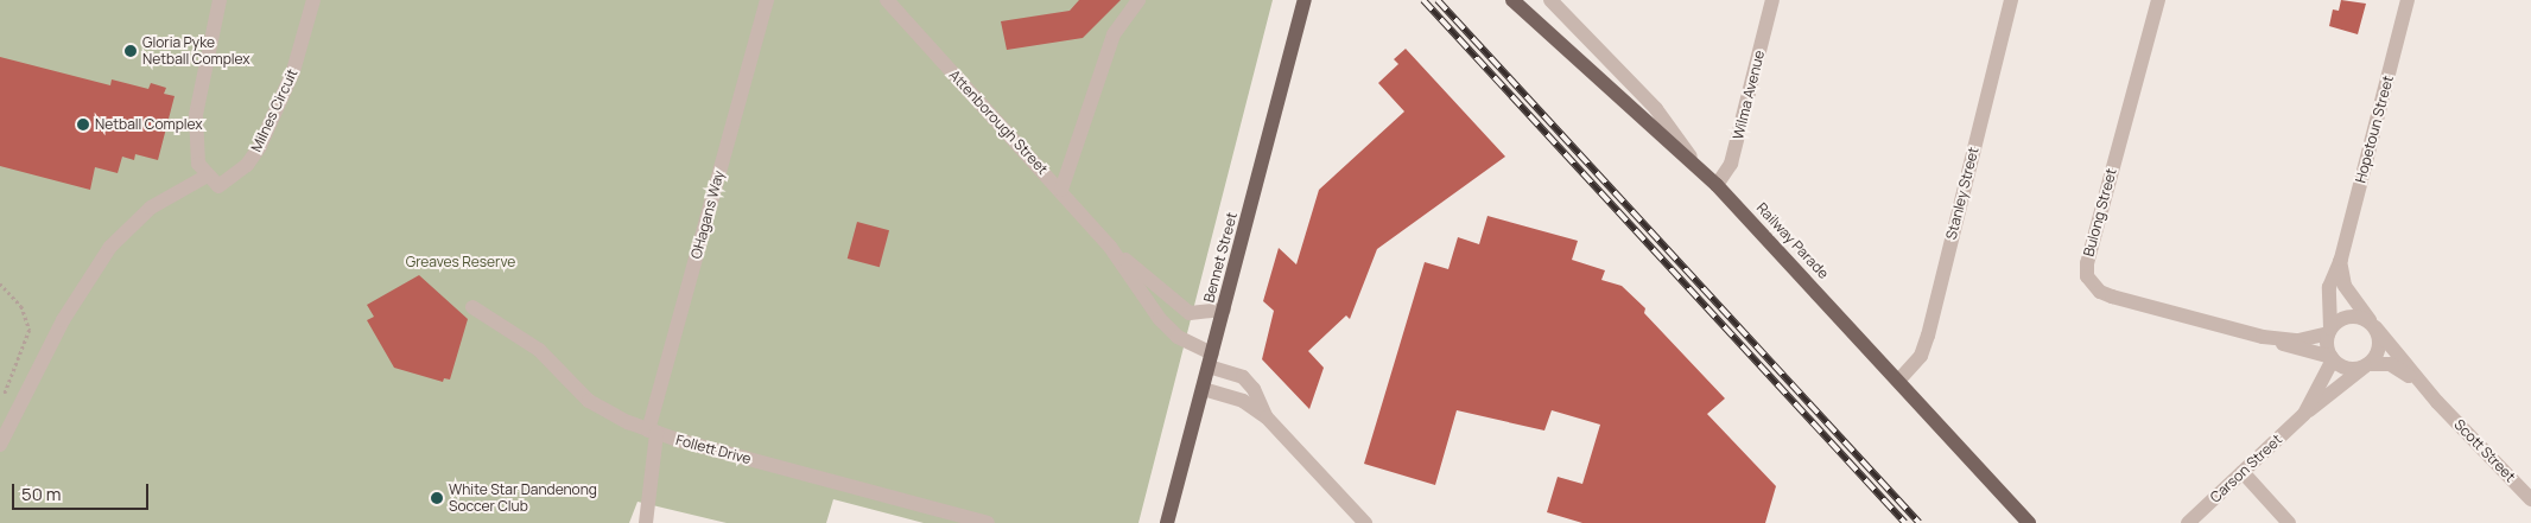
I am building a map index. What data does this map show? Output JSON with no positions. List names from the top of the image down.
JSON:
{
  "streets": {
    "main road": ["Railway Parade", "Bennet Street"],
    "street": [
      "Wilma Avenue",
      "Milnes Circuit",
      "Attenborough Street",
      "Hopetoun Street",
      "Stanley Street",
      "Bulong Street",
      "OHagans Way",
      "Follett Drive",
      "Scott Street",
      "Carson Street"
    ]
  },
  "crossings": [
    ["Wilma Avenue", "Railway Parade"],
    ["Attenborough Street", "Bennet Street"],
    ["Hopetoun Street", "Bulong Street"],
    ["Hopetoun Street", "Scott Street"],
    ["Hopetoun Street", "Carson Street"],
    ["Stanley Street", "Railway Parade"],
    ["Bulong Street", "Scott Street"],
    ["Bulong Street", "Carson Street"],
    ["OHagans Way", "Follett Drive"],
    ["Scott Street", "Carson Street"]
  ],
  "parks": ["Greaves Reserve"],
  "places": ["Gloria Pyke Netball Complex", "Netball Complex", "White Star Dandenong Soccer Club"],
  "scale_bar": "50 m"
}
